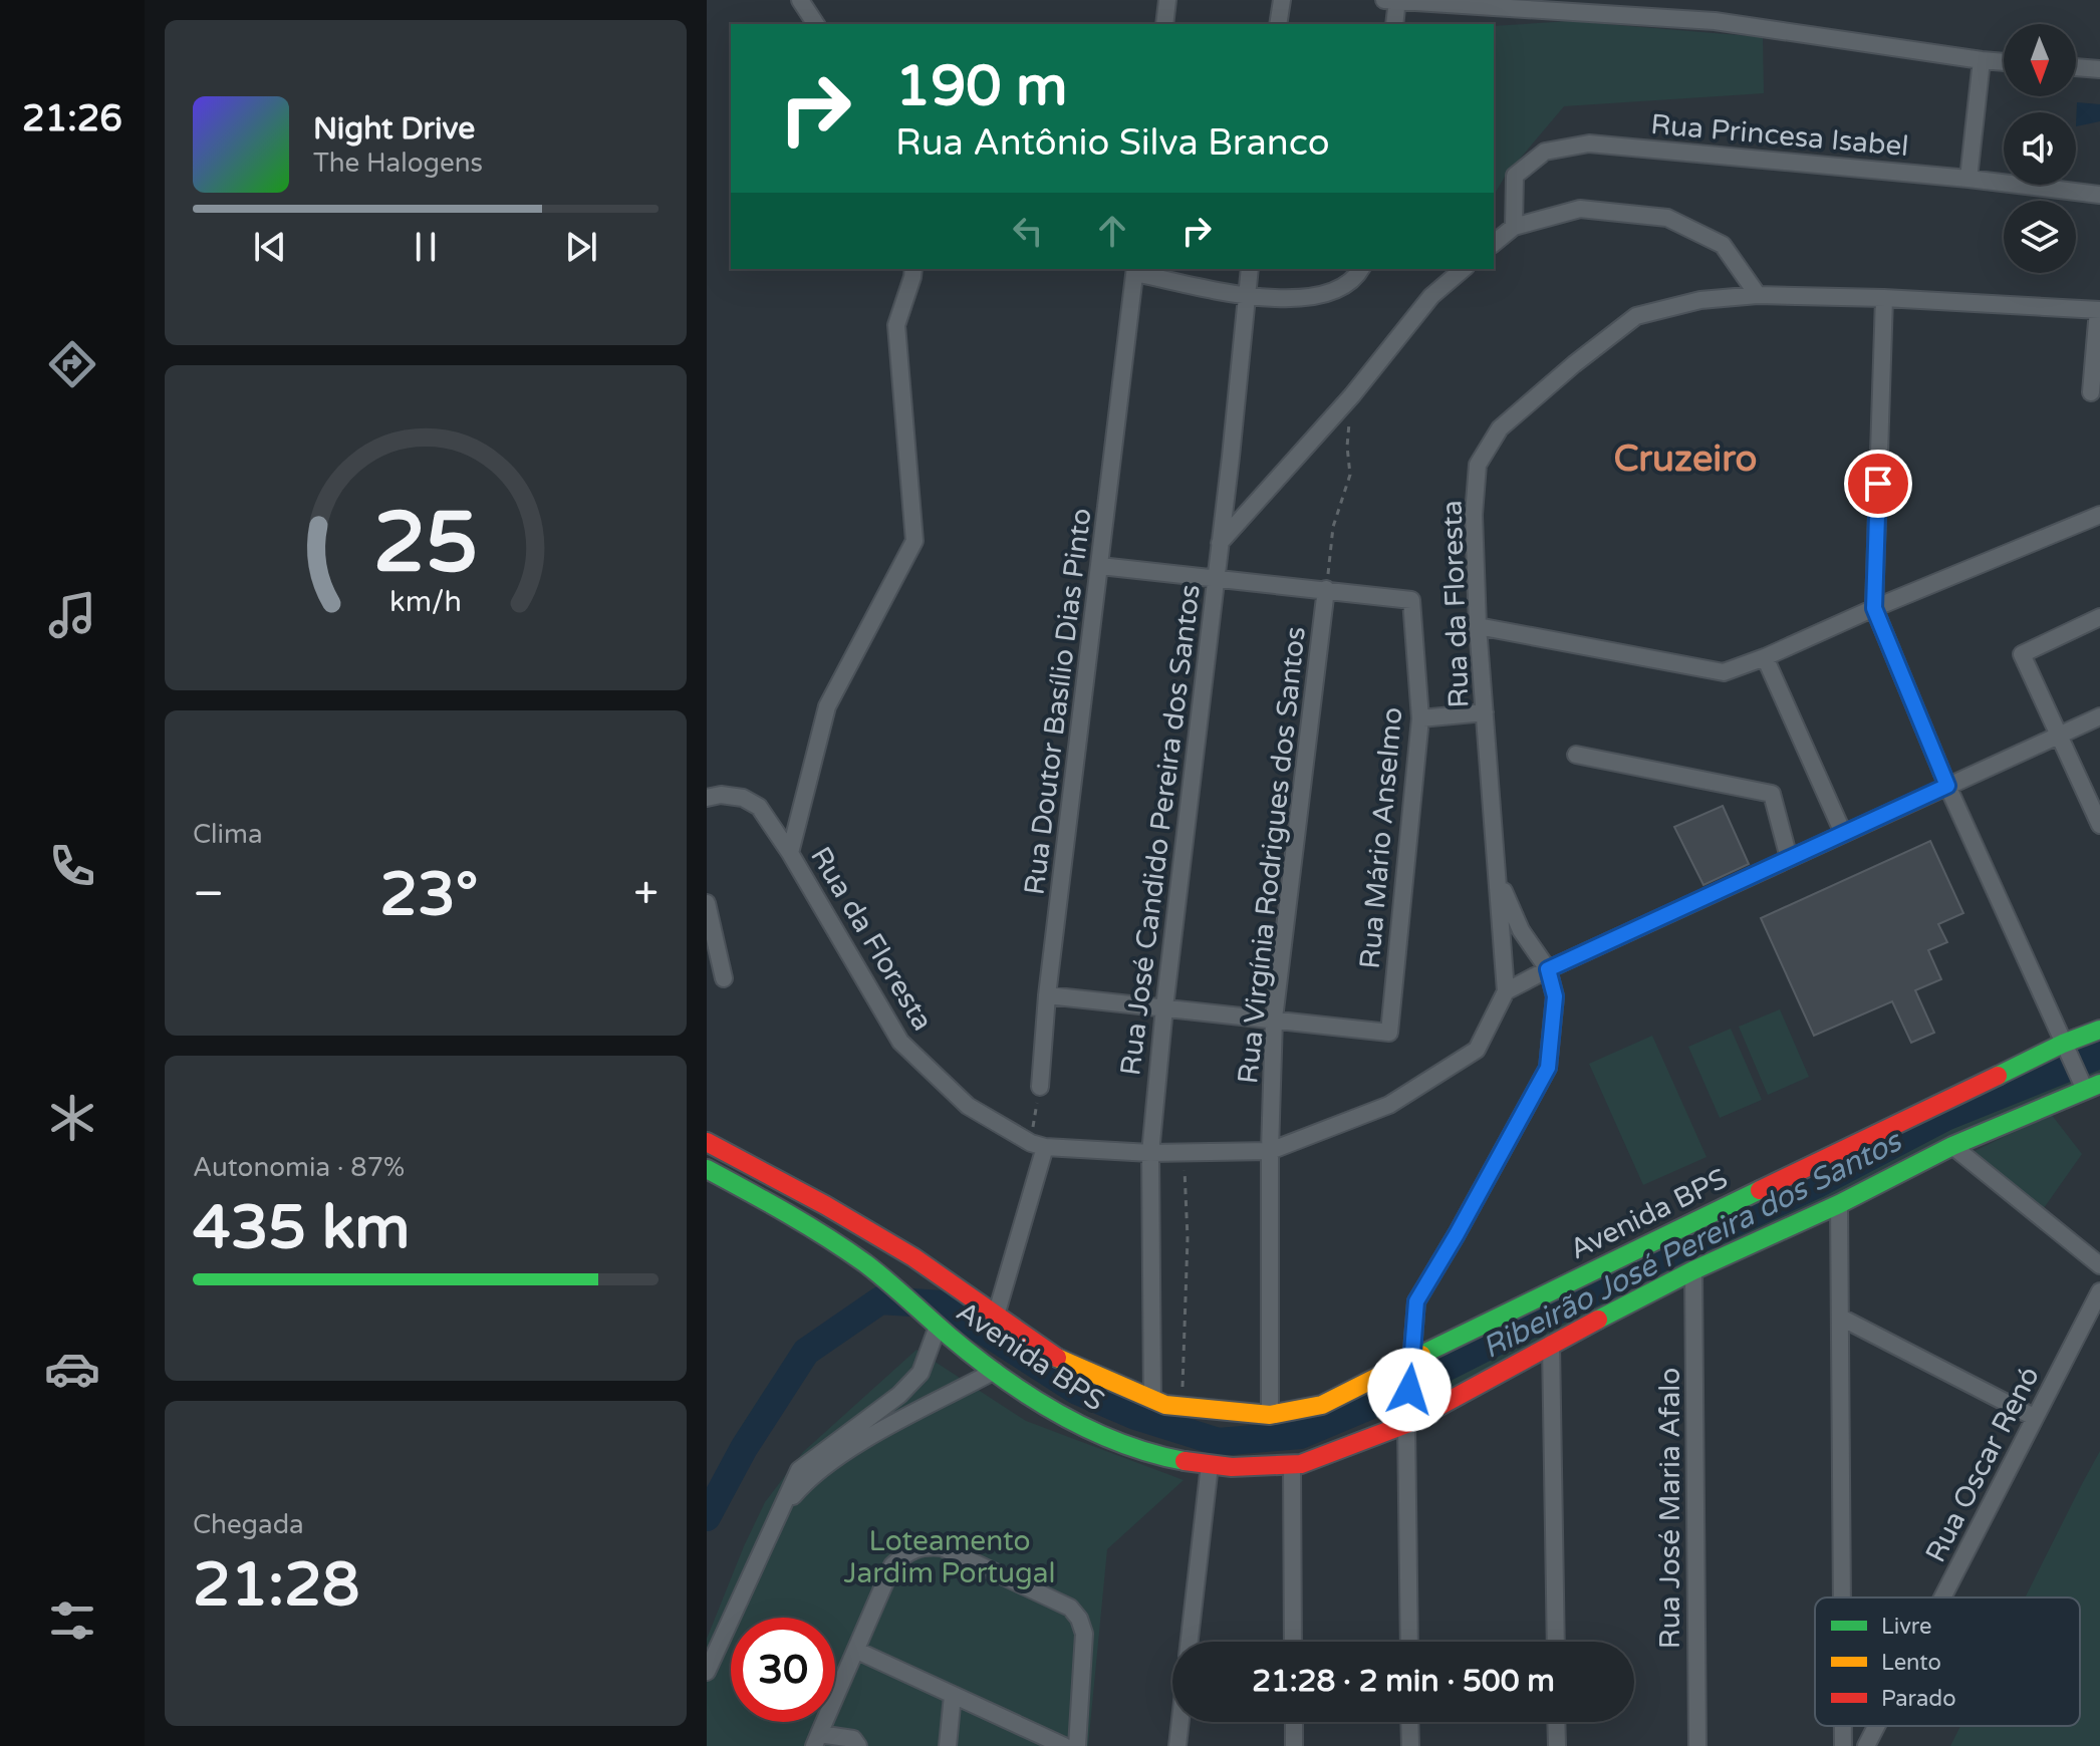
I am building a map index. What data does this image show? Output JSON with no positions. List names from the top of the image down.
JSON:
{
  "streets": {
    "main road": ["Avenida BPS"],
    "street": [
      "Rua Princesa Isabel",
      "Rua da Floresta",
      "Rua Doutor Basílio Dias Pinto",
      "Rua José Candido Pereira dos Santos",
      "Rua Mário Anselmo",
      "Rua Virgínia Rodrigues dos Santos",
      "Rua Oscar Renó",
      "Rua José Maria Afalo"
    ]
  },
  "crossings": [
    ["Rua da Floresta", "Rua José Candido Pereira dos Santos"],
    ["Rua da Floresta", "Rua Virgínia Rodrigues dos Santos"],
    ["Rua José Candido Pereira dos Santos", "Avenida BPS"],
    ["Rua Mário Anselmo", "Rua Virgínia Rodrigues dos Santos"],
    ["Rua Virgínia Rodrigues dos Santos", "Avenida BPS"],
    ["Avenida BPS", "Rua José Maria Afalo"]
  ],
  "districts": ["Cruzeiro"],
  "water": ["Ribeirão José Pereira dos Santos"],
  "parks": ["Loteamento Jardim Portugal"],
  "legend": ["Livre", "Lento", "Parado"],
  "north": "bottom",
  "page": {
    "tabs": "21:26",
    "turn": ["190 m", "Rua Antônio Silva Branco"],
    "song": ["Night Drive", "The Halogens"],
    "tile": [
      "Clima",
      ["Autonomia · 87%", "435 km"],
      ["Chegada", "21:28"]
    ],
    "heat": ["−", "23°", "+"],
    "limit": "30",
    "trip": "21:28 · 2 min · 500 m",
    "gauge": ["25", "km/h"]
  }
}
